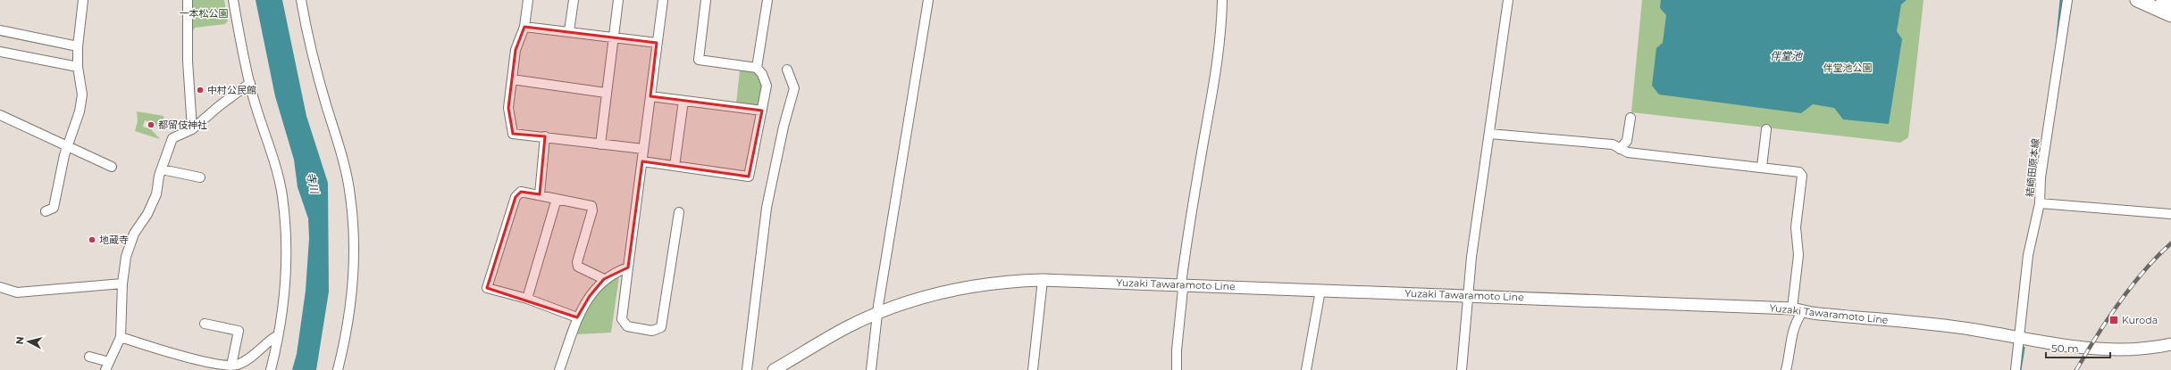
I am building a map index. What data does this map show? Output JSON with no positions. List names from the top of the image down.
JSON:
{
  "streets": {
    "main road": ["Yuzaki Tawaramoto Line"],
    "street": ["結崎田原本線"]
  },
  "crossings": [
    ["結崎田原本線", "Yuzaki Tawaramoto Line"]
  ],
  "water": ["伴堂池", "寺川"],
  "parks": ["一本松公園", "伴堂池公園"],
  "places": {
    "other": ["中村公民館", "都留伎神社", "地蔵寺"],
    "transit": ["Kuroda"]
  },
  "scale_bar": "50 m",
  "north": "left"
}
